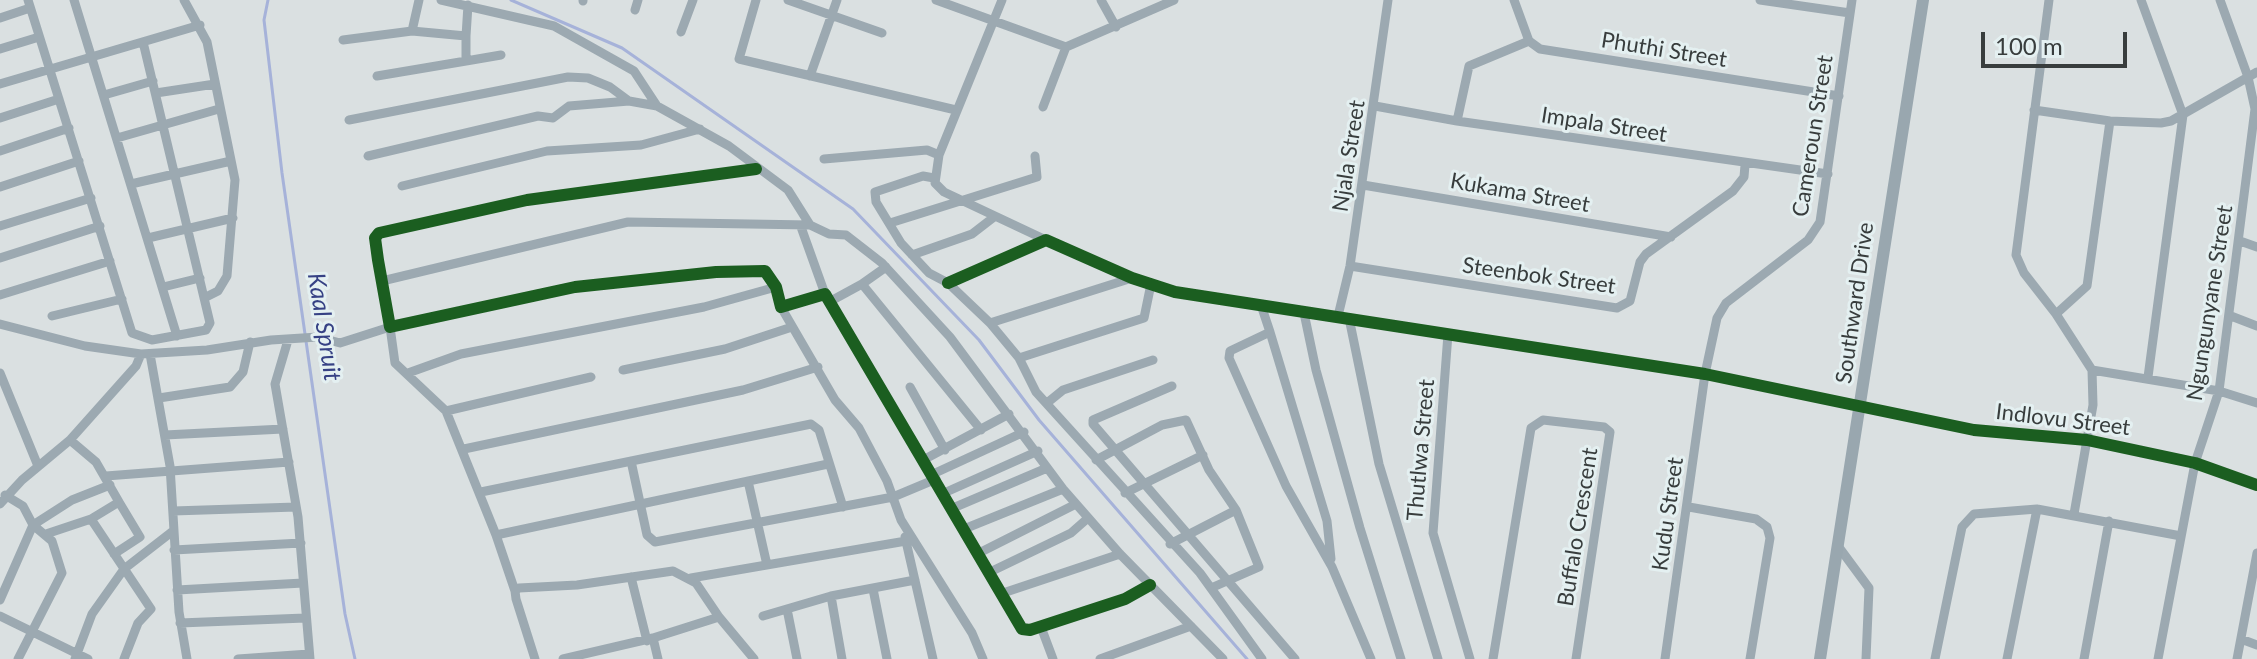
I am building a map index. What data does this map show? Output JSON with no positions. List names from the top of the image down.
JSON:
{
  "streets": {
    "main road": ["Southward Drive"],
    "street": [
      "Phuthi Street",
      "Impala Street",
      "Cameroun Street",
      "Njala Street",
      "Kukama Street",
      "Steenbok Street",
      "Ngungunyane Street",
      "Indlovu Street",
      "Thutlwa Street",
      "Kudu Street",
      "Buffalo Crescent"
    ]
  },
  "crossings": [
    ["Phuthi Street", "Cameroun Street"],
    ["Impala Street", "Cameroun Street"],
    ["Impala Street", "Njala Street"],
    ["Impala Street", "Steenbok Street"],
    ["Cameroun Street", "Indlovu Street"],
    ["Cameroun Street", "Kudu Street"],
    ["Njala Street", "Kukama Street"],
    ["Njala Street", "Steenbok Street"],
    ["Njala Street", "Indlovu Street"],
    ["Kukama Street", "Steenbok Street"],
    ["Southward Drive", "Indlovu Street"],
    ["Ngungunyane Street", "Indlovu Street"],
    ["Indlovu Street", "Thutlwa Street"],
    ["Indlovu Street", "Kudu Street"]
  ],
  "water": ["Kaal Spruit"],
  "scale_bar": "100 m"
}
